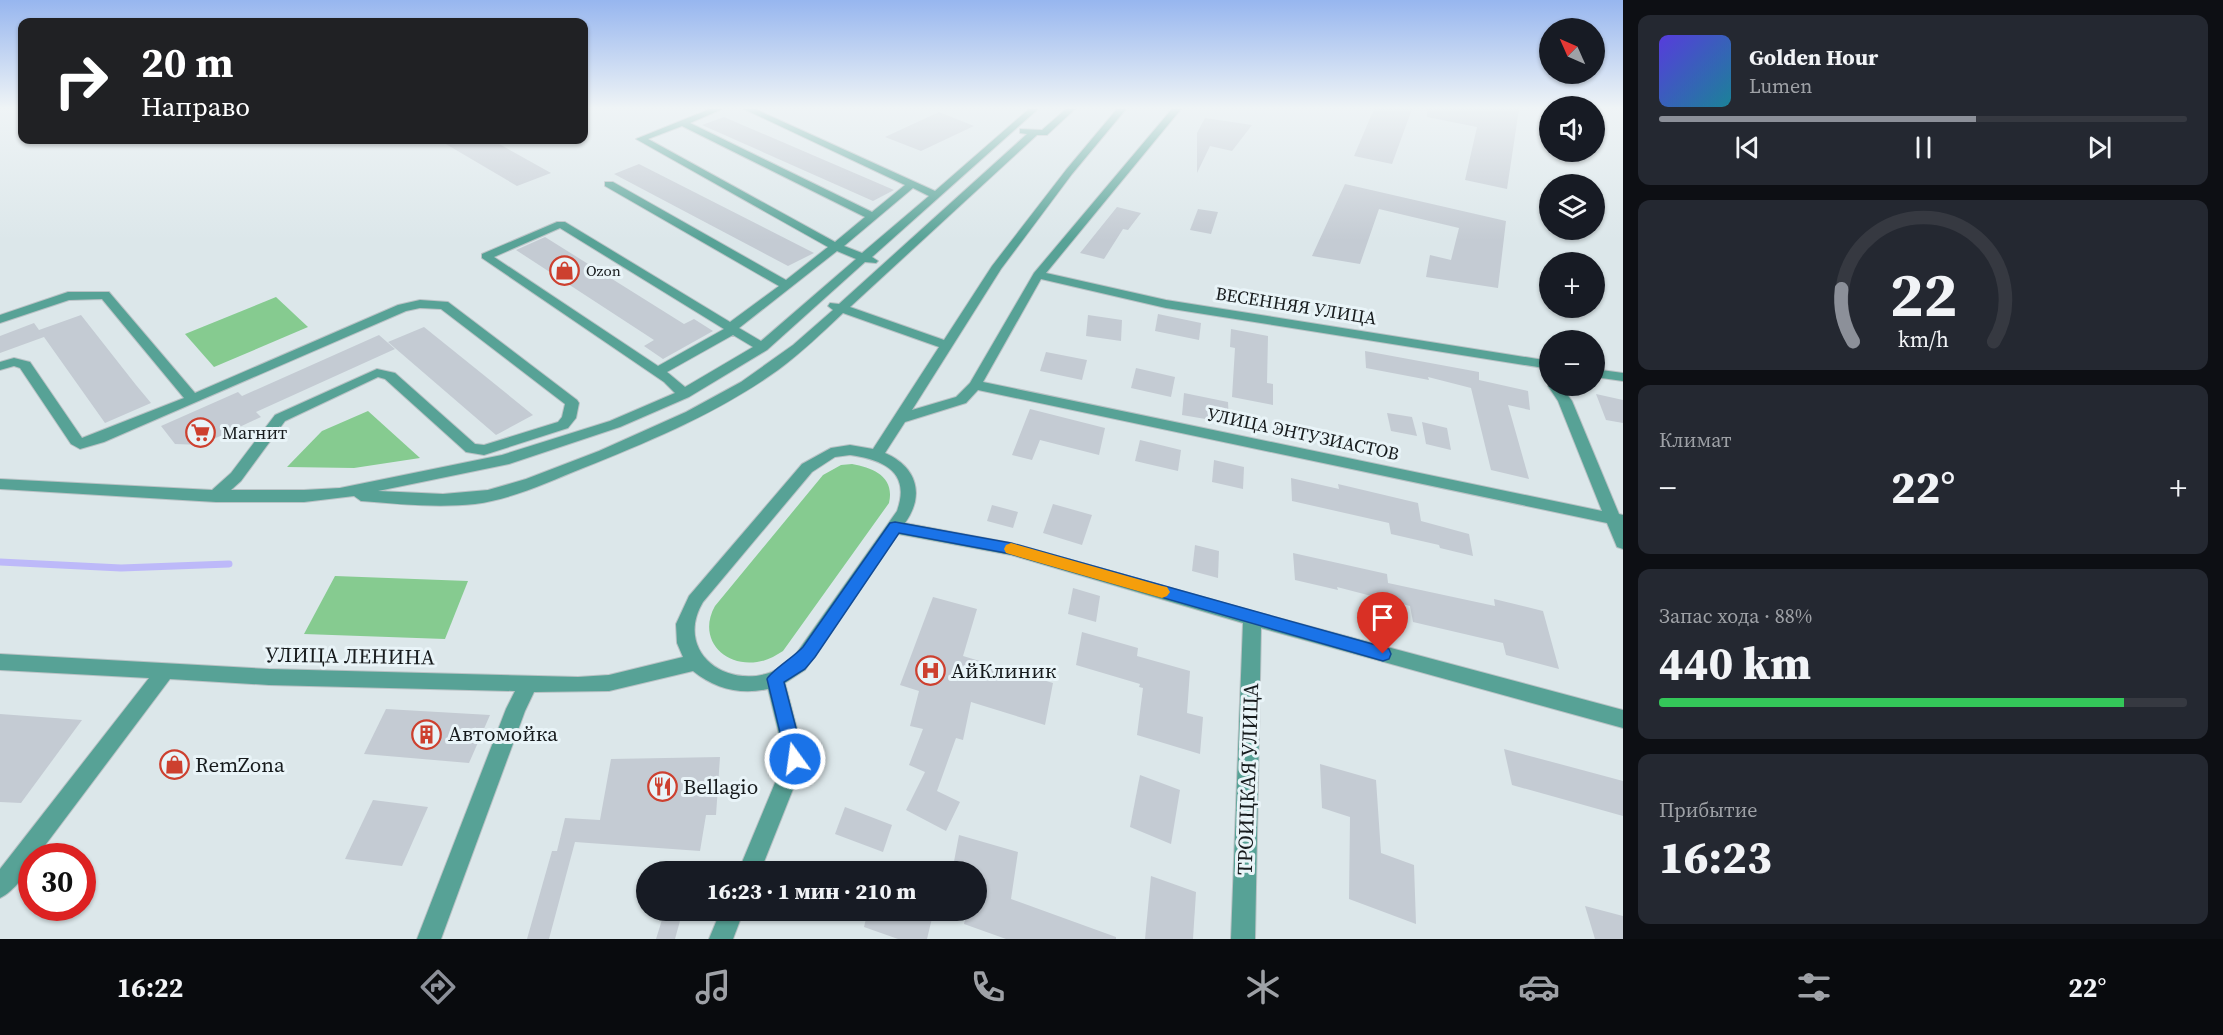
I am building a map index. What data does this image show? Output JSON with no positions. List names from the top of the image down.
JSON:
{
  "streets": {
    "street": [
      "ВЕСЕННЯЯ УЛИЦА",
      "УЛИЦА ЭНТУЗИАСТОВ",
      "УЛИЦА ЛЕНИНА",
      "ТРОИЦКАЯ УЛИЦА"
    ]
  },
  "places": {
    "shop": ["Ozon", "RemZona"],
    "supermarket": ["Магнит"],
    "hospital": ["АйКлиник"],
    "building": ["Автомойка"],
    "restaurant": ["Bellagio"]
  },
  "north": "top left",
  "page": {
    "map_buttons": ["+", "−"],
    "turn": ["20 m", "Направо"],
    "song": ["Golden Hour", "Lumen"],
    "tile": [
      "Климат",
      ["Запас хода · 88%", "440 km"],
      ["Прибытие", "16:23"]
    ],
    "heat": ["−", "22°", "+"],
    "limit": "30",
    "trip": "16:23 · 1 мин · 210 m",
    "tabs": ["16:22", "22°"],
    "gauge": ["22", "km/h"]
  }
}
